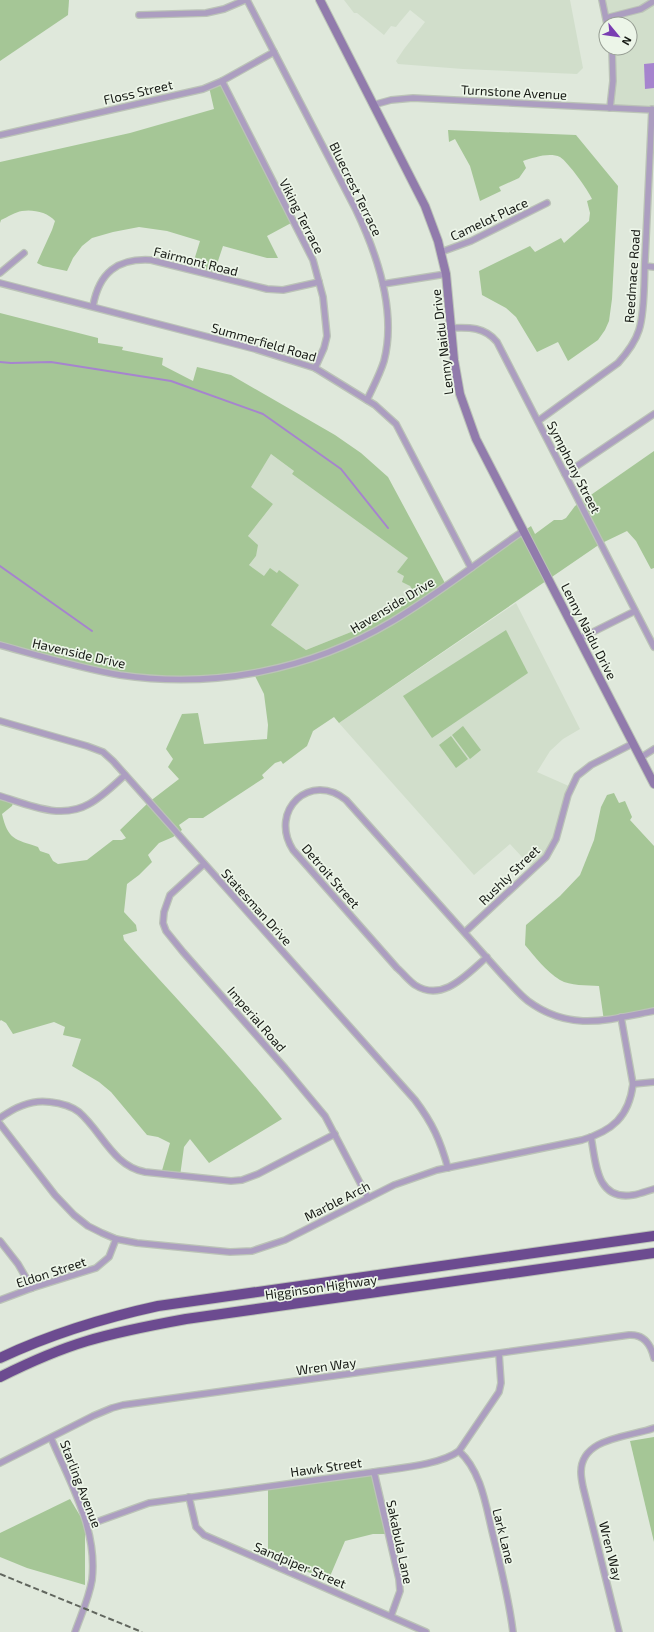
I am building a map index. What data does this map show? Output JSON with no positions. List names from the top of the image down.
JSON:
{
  "streets": {
    "highway": ["Higginson Highway"],
    "street": [
      "Floss Street",
      "Turnstone Avenue",
      "Bluecrest Terrace",
      "Viking Terrace",
      "Camelot Place",
      "Fairmont Road",
      "Reedmace Road",
      "Summerfield Road",
      "Lenny Naidu Drive",
      "Symphony Street",
      "Havenside Drive",
      "Rushly Street",
      "Detroit Street",
      "Statesman Drive",
      "Imperial Road",
      "Marble Arch",
      "Eldon Street",
      "Wren Way",
      "Hawk Street",
      "Starling Avenue",
      "Lark Lane",
      "Sakabula Lane",
      "Sandpiper Street"
    ]
  },
  "crossings": [
    ["Floss Street", "Bluecrest Terrace"],
    ["Floss Street", "Viking Terrace"],
    ["Turnstone Avenue", "Reedmace Road"],
    ["Turnstone Avenue", "Lenny Naidu Drive"],
    ["Bluecrest Terrace", "Summerfield Road"],
    ["Viking Terrace", "Fairmont Road"],
    ["Viking Terrace", "Summerfield Road"],
    ["Camelot Place", "Lenny Naidu Drive"],
    ["Fairmont Road", "Summerfield Road"],
    ["Reedmace Road", "Symphony Street"],
    ["Summerfield Road", "Havenside Drive"],
    ["Lenny Naidu Drive", "Symphony Street"],
    ["Lenny Naidu Drive", "Havenside Drive"],
    ["Lenny Naidu Drive", "Rushly Street"],
    ["Rushly Street", "Detroit Street"],
    ["Detroit Street", "Marble Arch"],
    ["Statesman Drive", "Imperial Road"],
    ["Statesman Drive", "Marble Arch"],
    ["Imperial Road", "Marble Arch"],
    ["Marble Arch", "Eldon Street"],
    ["Wren Way", "Starling Avenue"],
    ["Hawk Street", "Starling Avenue"],
    ["Hawk Street", "Lark Lane"],
    ["Hawk Street", "Sakabula Lane"],
    ["Hawk Street", "Sandpiper Street"],
    ["Sakabula Lane", "Sandpiper Street"]
  ],
  "north": "bottom right"
}
